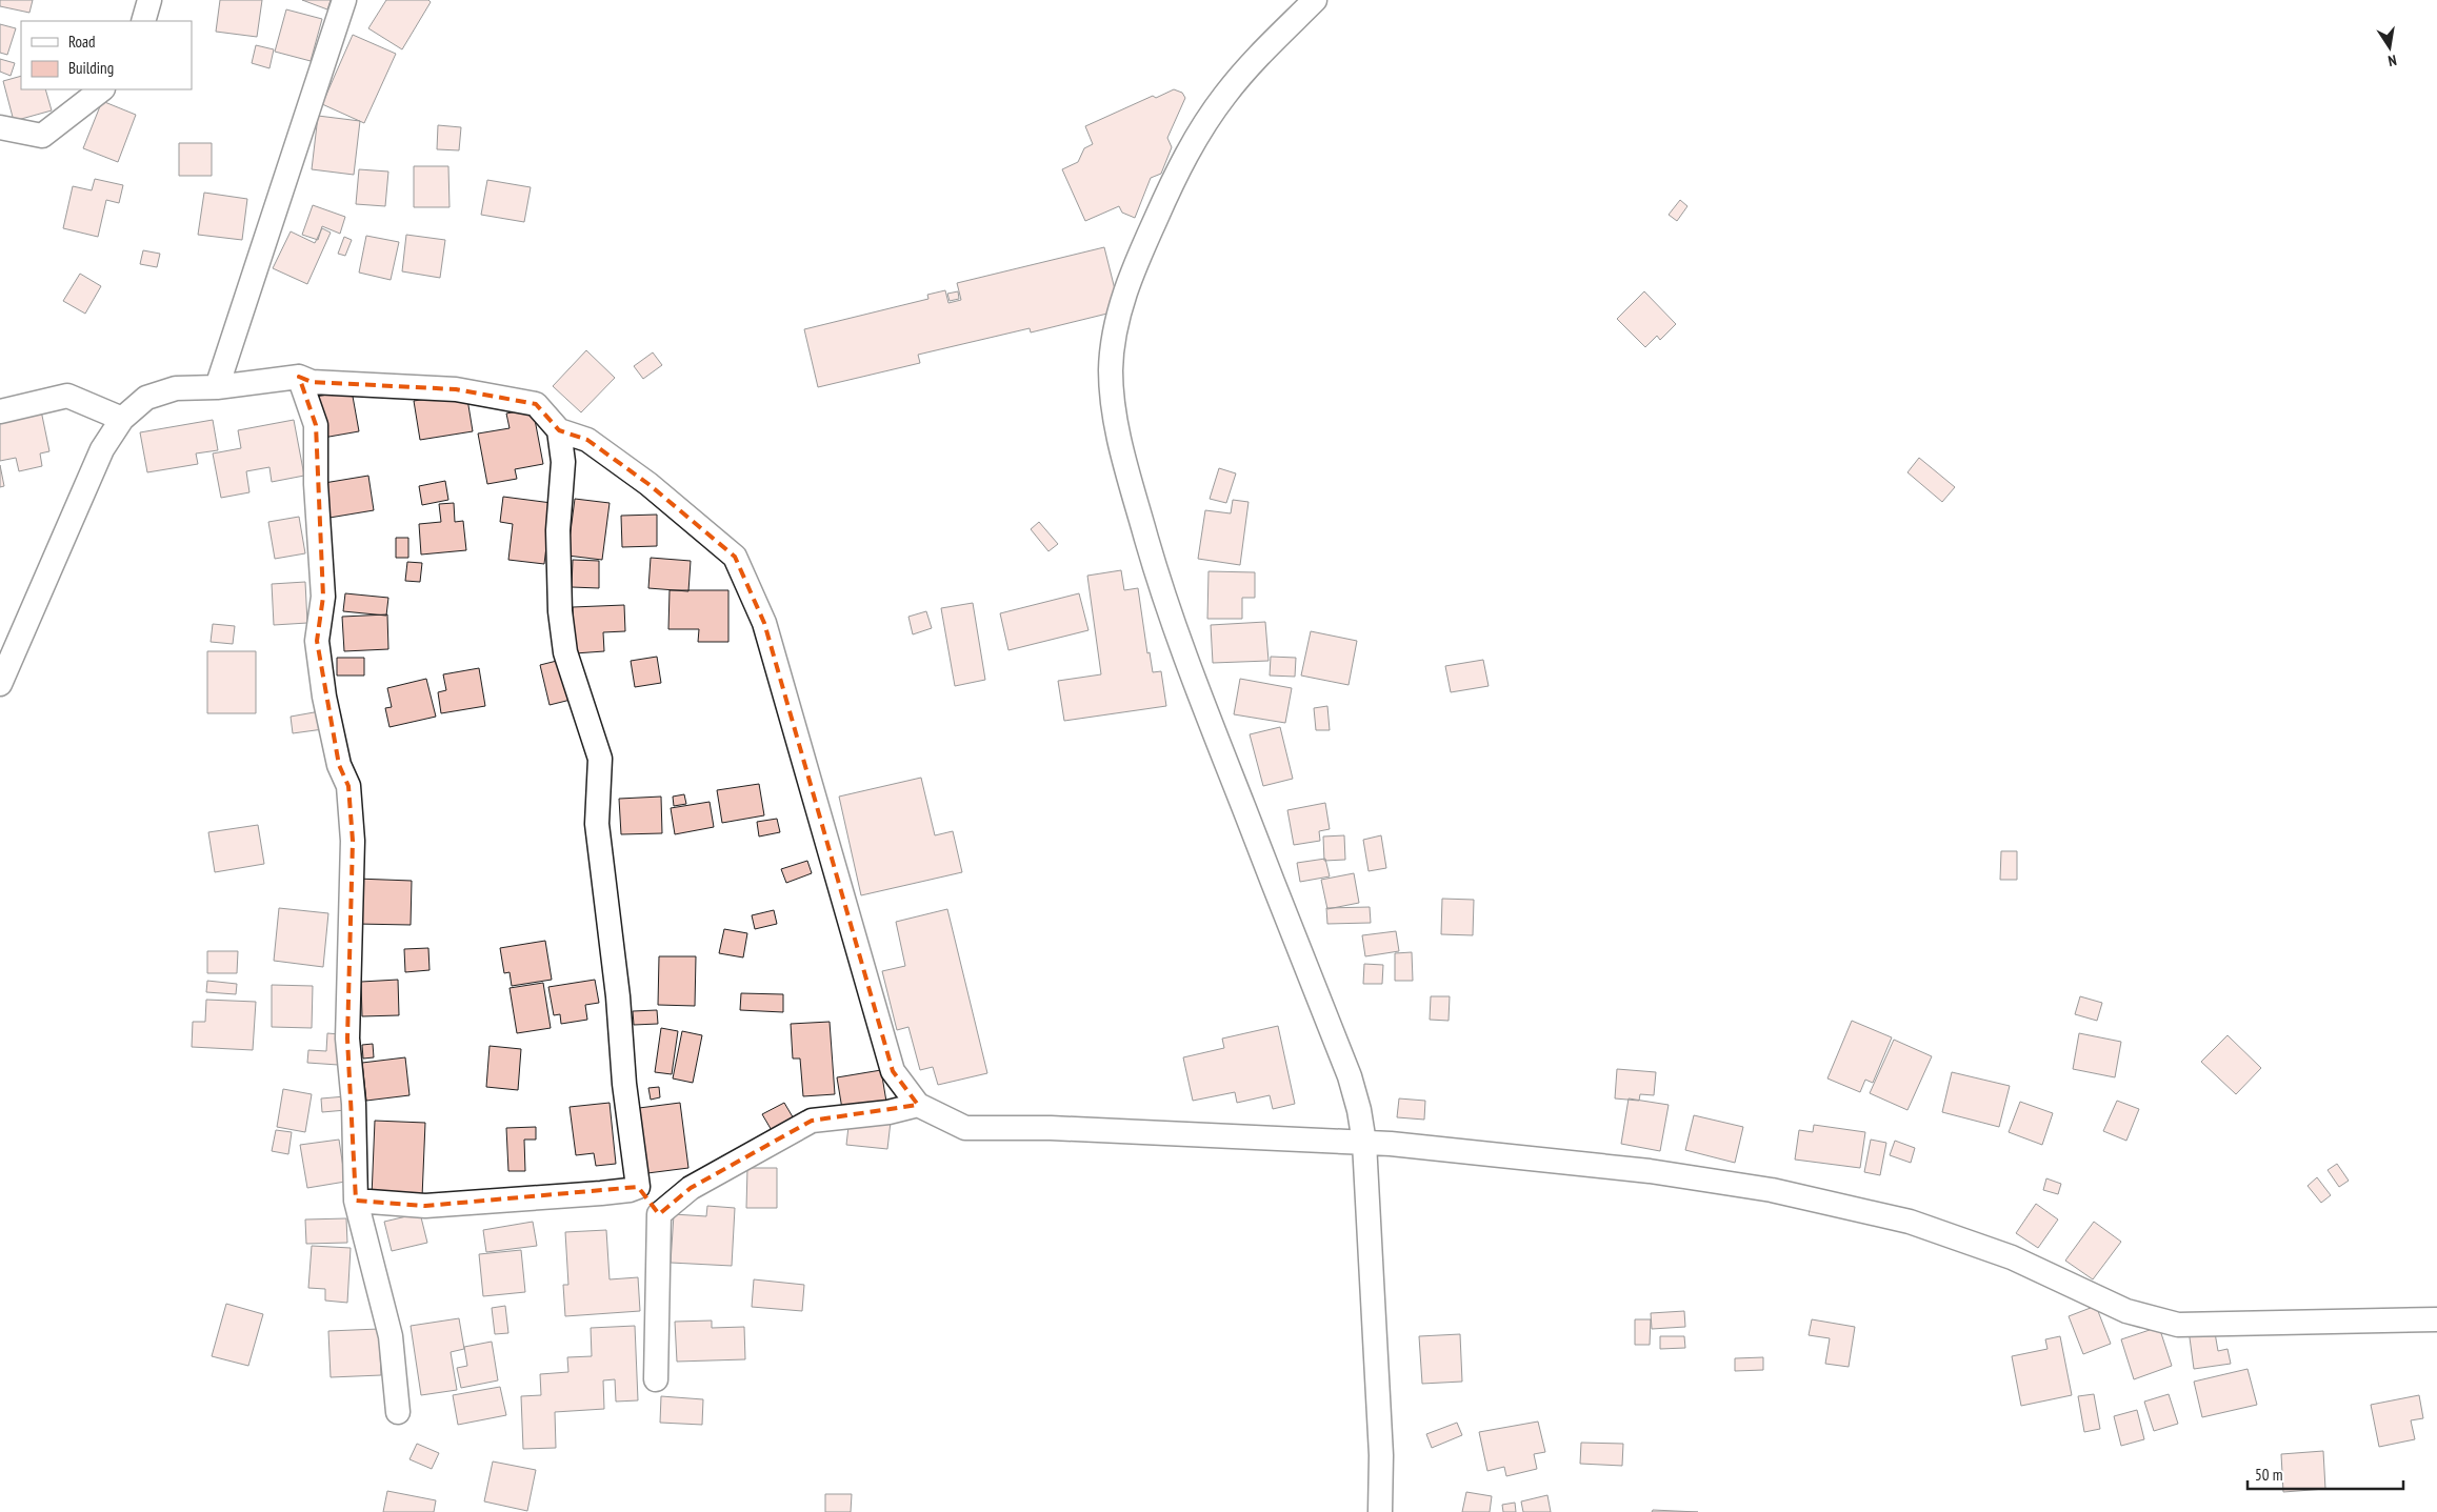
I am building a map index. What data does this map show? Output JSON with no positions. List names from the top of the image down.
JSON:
{
  "legend": ["Road", "Building"],
  "scale_bar": "50 m",
  "north": "bottom"
}
